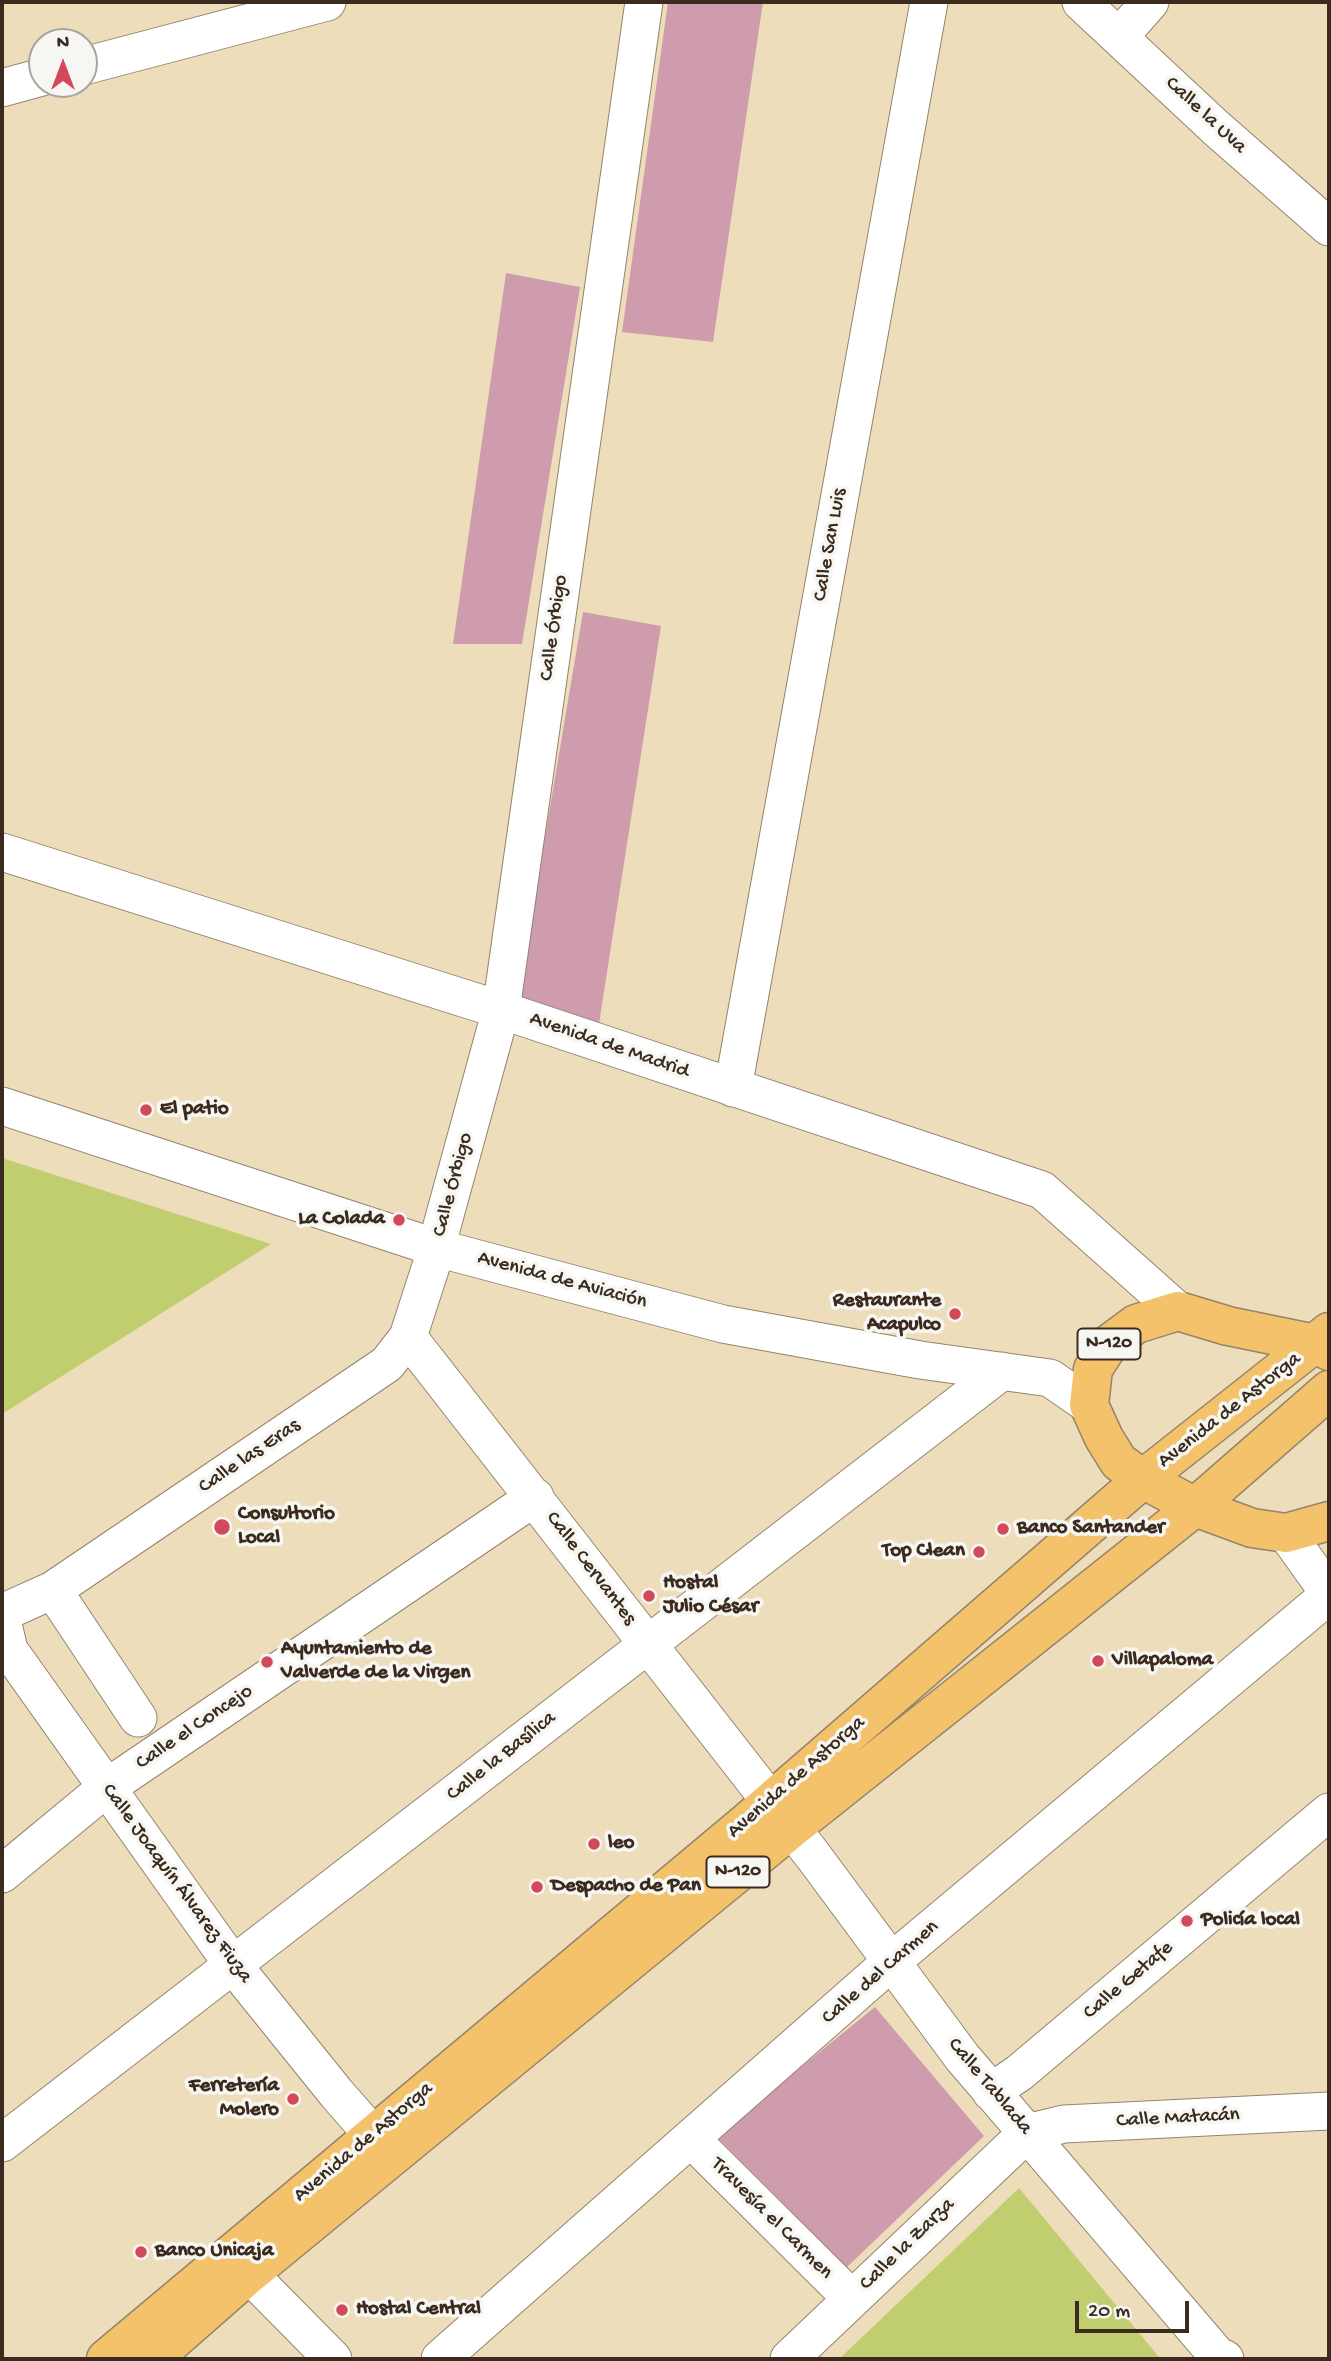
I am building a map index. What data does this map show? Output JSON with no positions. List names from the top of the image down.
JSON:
{
  "streets": {
    "highway": ["N-120", "Avenida de Astorga"],
    "street": [
      "Calle la Uva",
      "Calle San Luis",
      "Calle Órbigo",
      "Avenida de Madrid",
      "Avenida de Aviación",
      "Calle las Eras",
      "Calle Cervantes",
      "Calle el Concejo",
      "Calle la Basílica",
      "Calle Joaquín Álvarez Fiuza",
      "Calle del Carmen",
      "Calle Getafe",
      "Calle Tablada",
      "Calle Matacán",
      "Travesía el Carmen",
      "Calle la Zarza"
    ]
  },
  "crossings": [
    ["Calle San Luis", "Avenida de Madrid"],
    ["Calle Órbigo", "Avenida de Madrid"],
    ["Calle Órbigo", "Avenida de Aviación"],
    ["Calle Órbigo", "Calle las Eras"],
    ["Avenida de Madrid", "N-120"],
    ["Avenida de Aviación", "N-120"],
    ["Avenida de Aviación", "Calle las Eras"],
    ["Avenida de Aviación", "Calle la Basílica"],
    ["N-120", "Avenida de Astorga"],
    ["Avenida de Astorga", "Calle Cervantes"],
    ["Avenida de Astorga", "Calle Joaquín Álvarez Fiuza"],
    ["Avenida de Astorga", "Calle Tablada"],
    ["Calle las Eras", "Calle Cervantes"],
    ["Calle Cervantes", "Calle el Concejo"],
    ["Calle Cervantes", "Calle la Basílica"],
    ["Calle Cervantes", "Calle Tablada"],
    ["Calle el Concejo", "Calle Joaquín Álvarez Fiuza"],
    ["Calle la Basílica", "Calle Joaquín Álvarez Fiuza"],
    ["Calle del Carmen", "Calle Tablada"],
    ["Calle del Carmen", "Travesía el Carmen"],
    ["Calle Getafe", "Calle Tablada"],
    ["Calle Tablada", "Calle Matacán"],
    ["Calle Tablada", "Calle la Zarza"],
    ["Calle Matacán", "Calle la Zarza"],
    ["Travesía el Carmen", "Calle la Zarza"]
  ],
  "places": [
    "El patio",
    "La Colada",
    "Restaurante Acapulco",
    "Consultorio Local",
    "Banco Santander",
    "Top Clean",
    "Hostal Julio César",
    "Villapaloma",
    "Ayuntamiento de Valverde de la Virgen",
    "leo",
    "Despacho de Pan",
    "Policía local",
    "Ferretería Molero",
    "Banco Unicaja",
    "Hostal Central"
  ],
  "scale_bar": "20 m",
  "north": "top"
}
